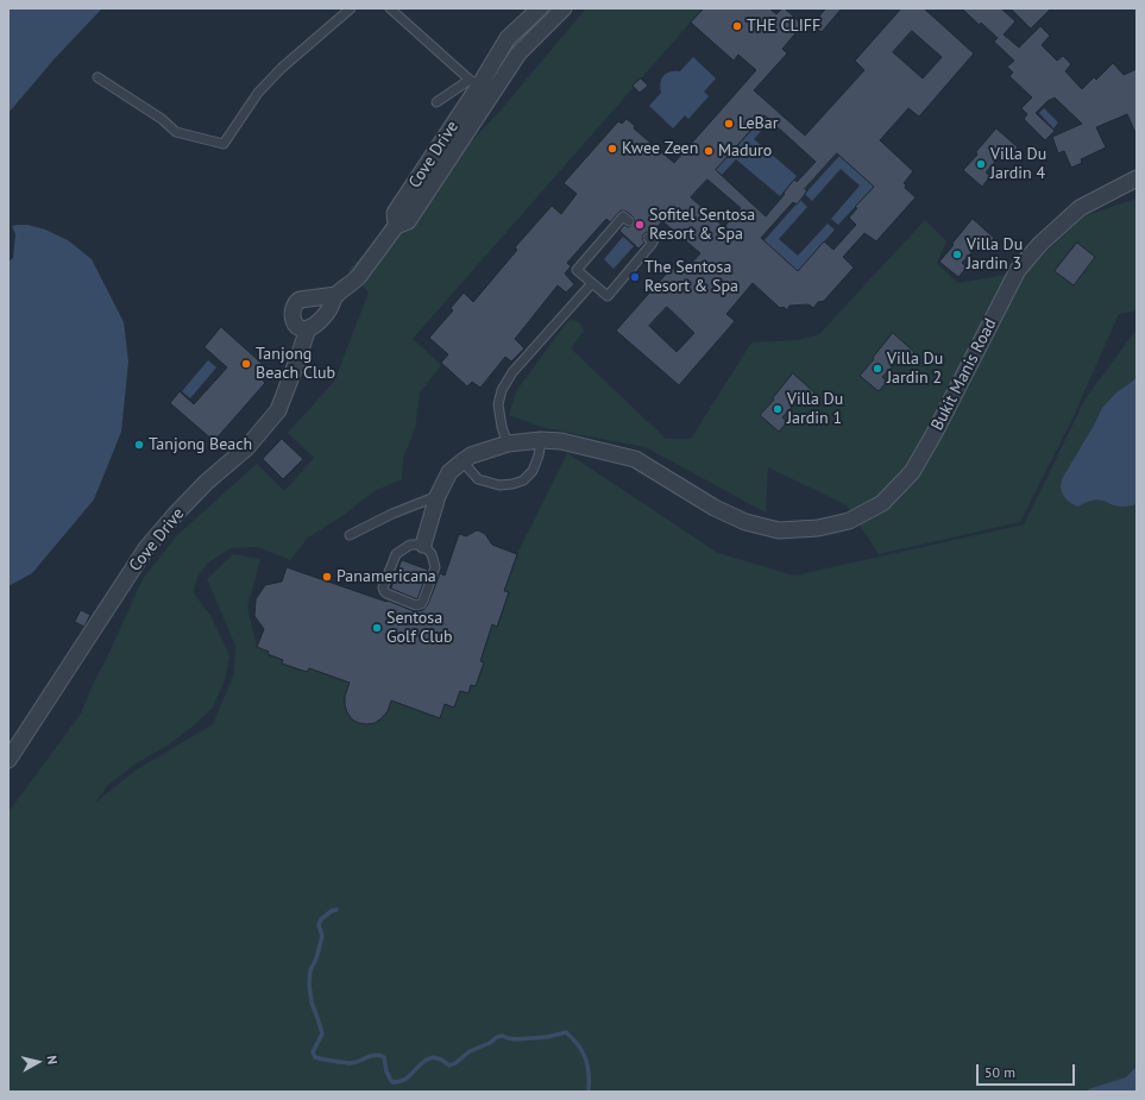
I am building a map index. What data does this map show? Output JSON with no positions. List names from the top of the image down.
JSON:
{
  "streets": {
    "street": ["Cove Drive", "Bukit Manis Road"]
  },
  "places": [
    "THE CLIFF",
    "LeBar",
    "Kwee Zeen",
    "Maduro",
    "Villa Du Jardin 4",
    "Sofitel Sentosa Resort & Spa",
    "Villa Du Jardin 3",
    "The Sentosa Resort & Spa",
    "Tanjong Beach Club",
    "Villa Du Jardin 2",
    "Villa Du Jardin 1",
    "Tanjong Beach",
    "Panamericana",
    "Sentosa Golf Club"
  ],
  "scale_bar": "50 m",
  "north": "right"
}
